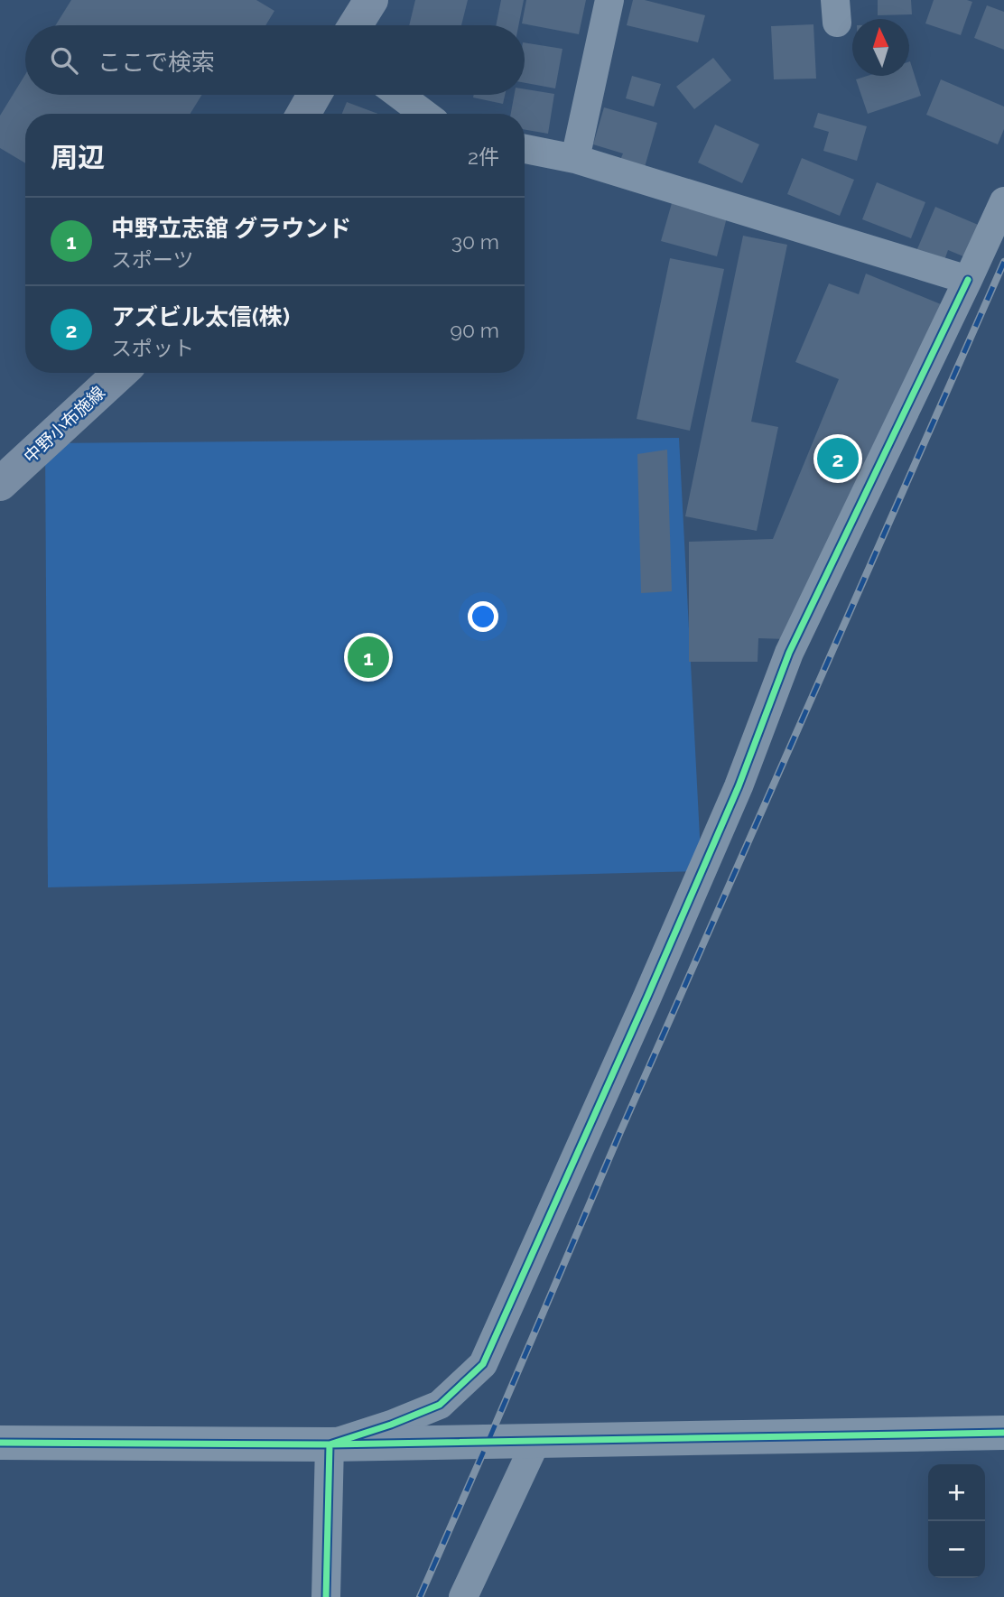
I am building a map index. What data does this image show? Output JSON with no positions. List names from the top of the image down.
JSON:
{
  "streets": {
    "main road": ["中野小布施線"]
  },
  "north": "top",
  "page": {
    "search": "ここで検索",
    "heading": ["周辺", "2件"],
    "list": [
      {
        "mark": "1",
        "name": "中野立志舘 グラウンド",
        "note": "スポーツ",
        "value": "30 m"
      },
      {
        "mark": "2",
        "name": "アズビル太信(株)",
        "note": "スポット",
        "value": "90 m"
      }
    ],
    "pins": ["2", "1"],
    "map_buttons": ["+", "−"]
  }
}
